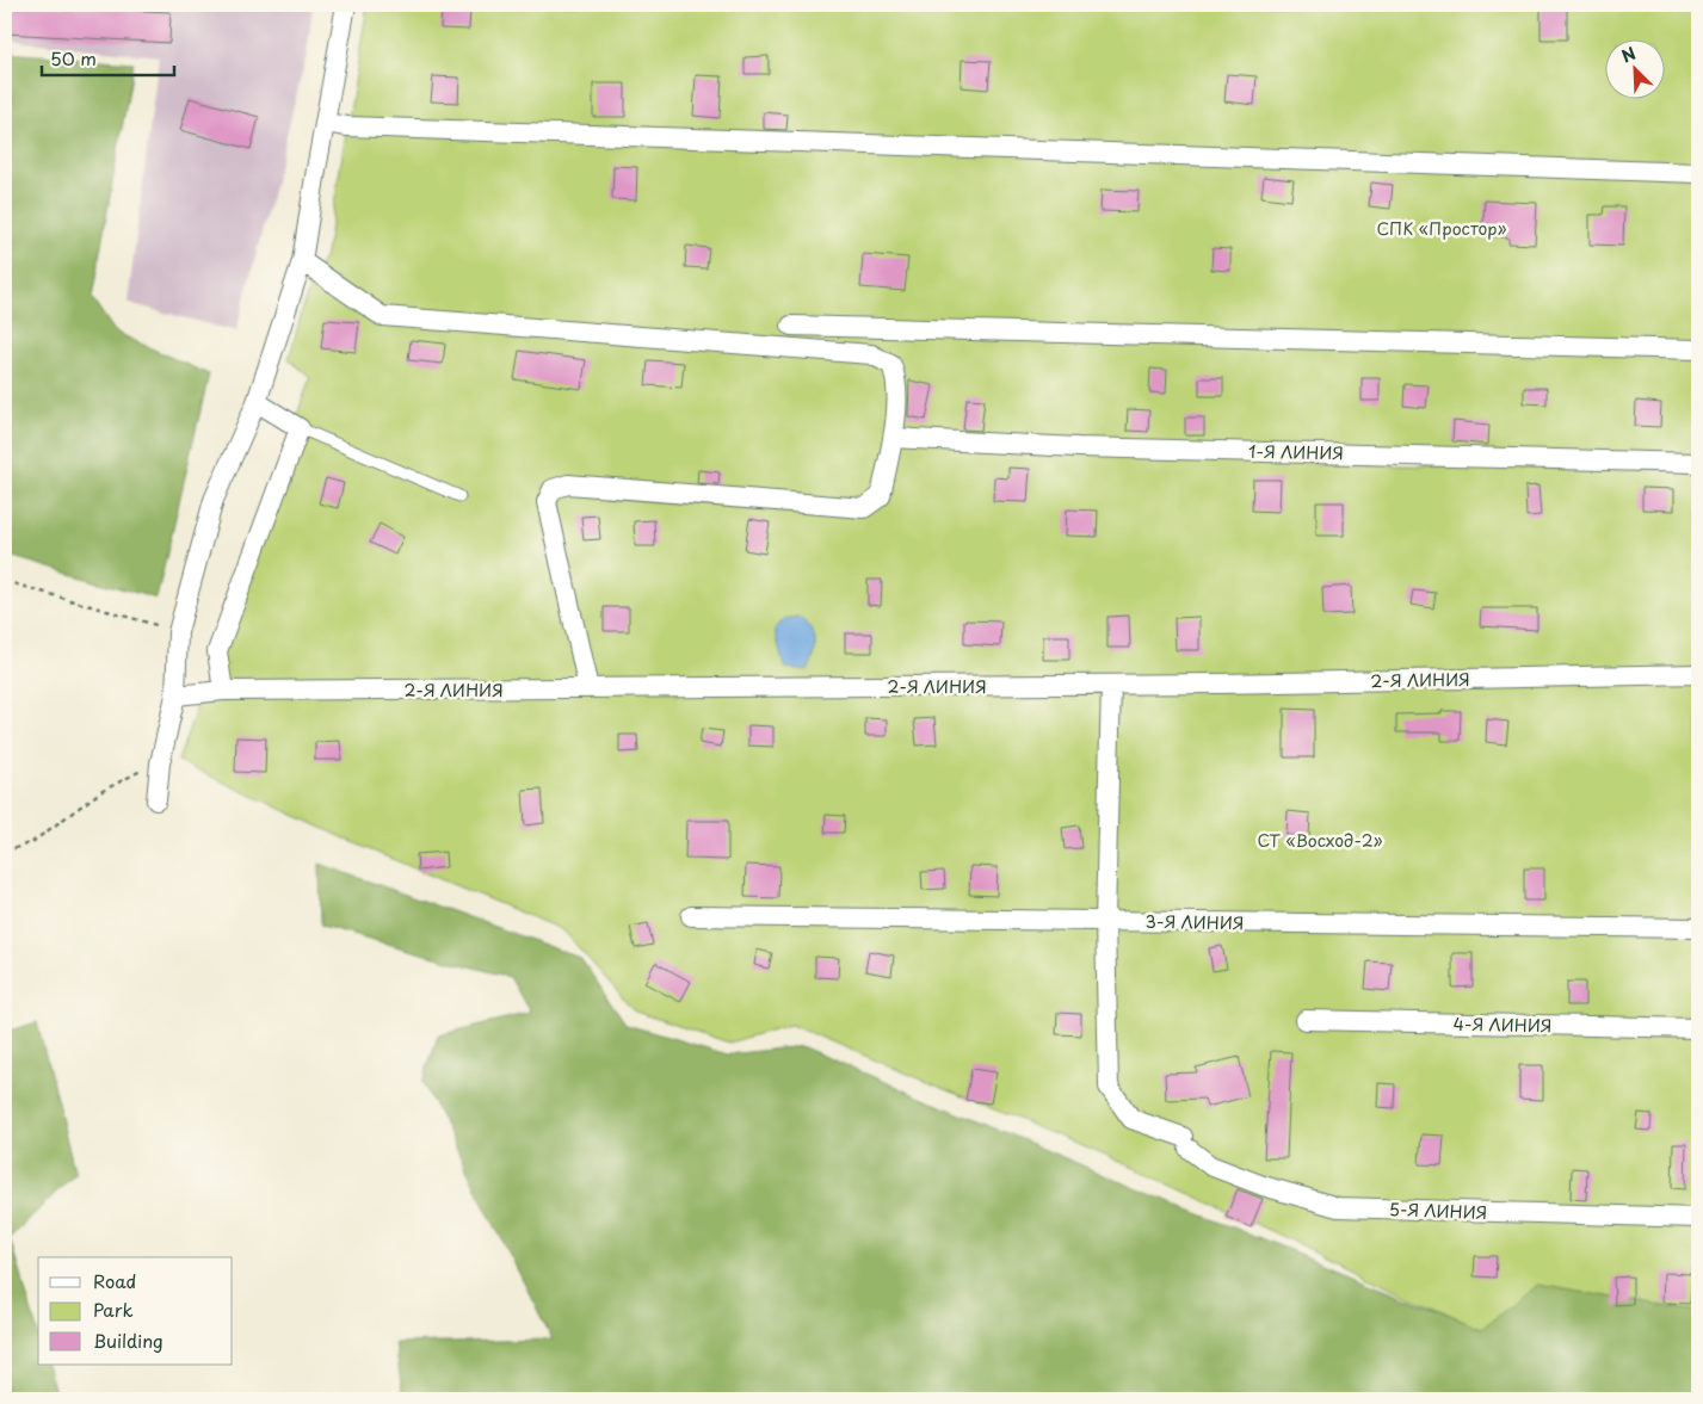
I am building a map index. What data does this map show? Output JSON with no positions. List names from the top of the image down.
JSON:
{
  "streets": {
    "street": [
      "1-Я ЛИНИЯ",
      "2-Я ЛИНИЯ",
      "3-Я ЛИНИЯ",
      "4-Я ЛИНИЯ",
      "5-Я ЛИНИЯ"
    ]
  },
  "crossings": [
    ["2-Я ЛИНИЯ", "5-Я ЛИНИЯ"],
    ["3-Я ЛИНИЯ", "5-Я ЛИНИЯ"]
  ],
  "parks": ["СПК «Простор»", "СТ «Восход-2»"],
  "legend": ["Road", "Park", "Building"],
  "scale_bar": "50 m",
  "north": "top left"
}
